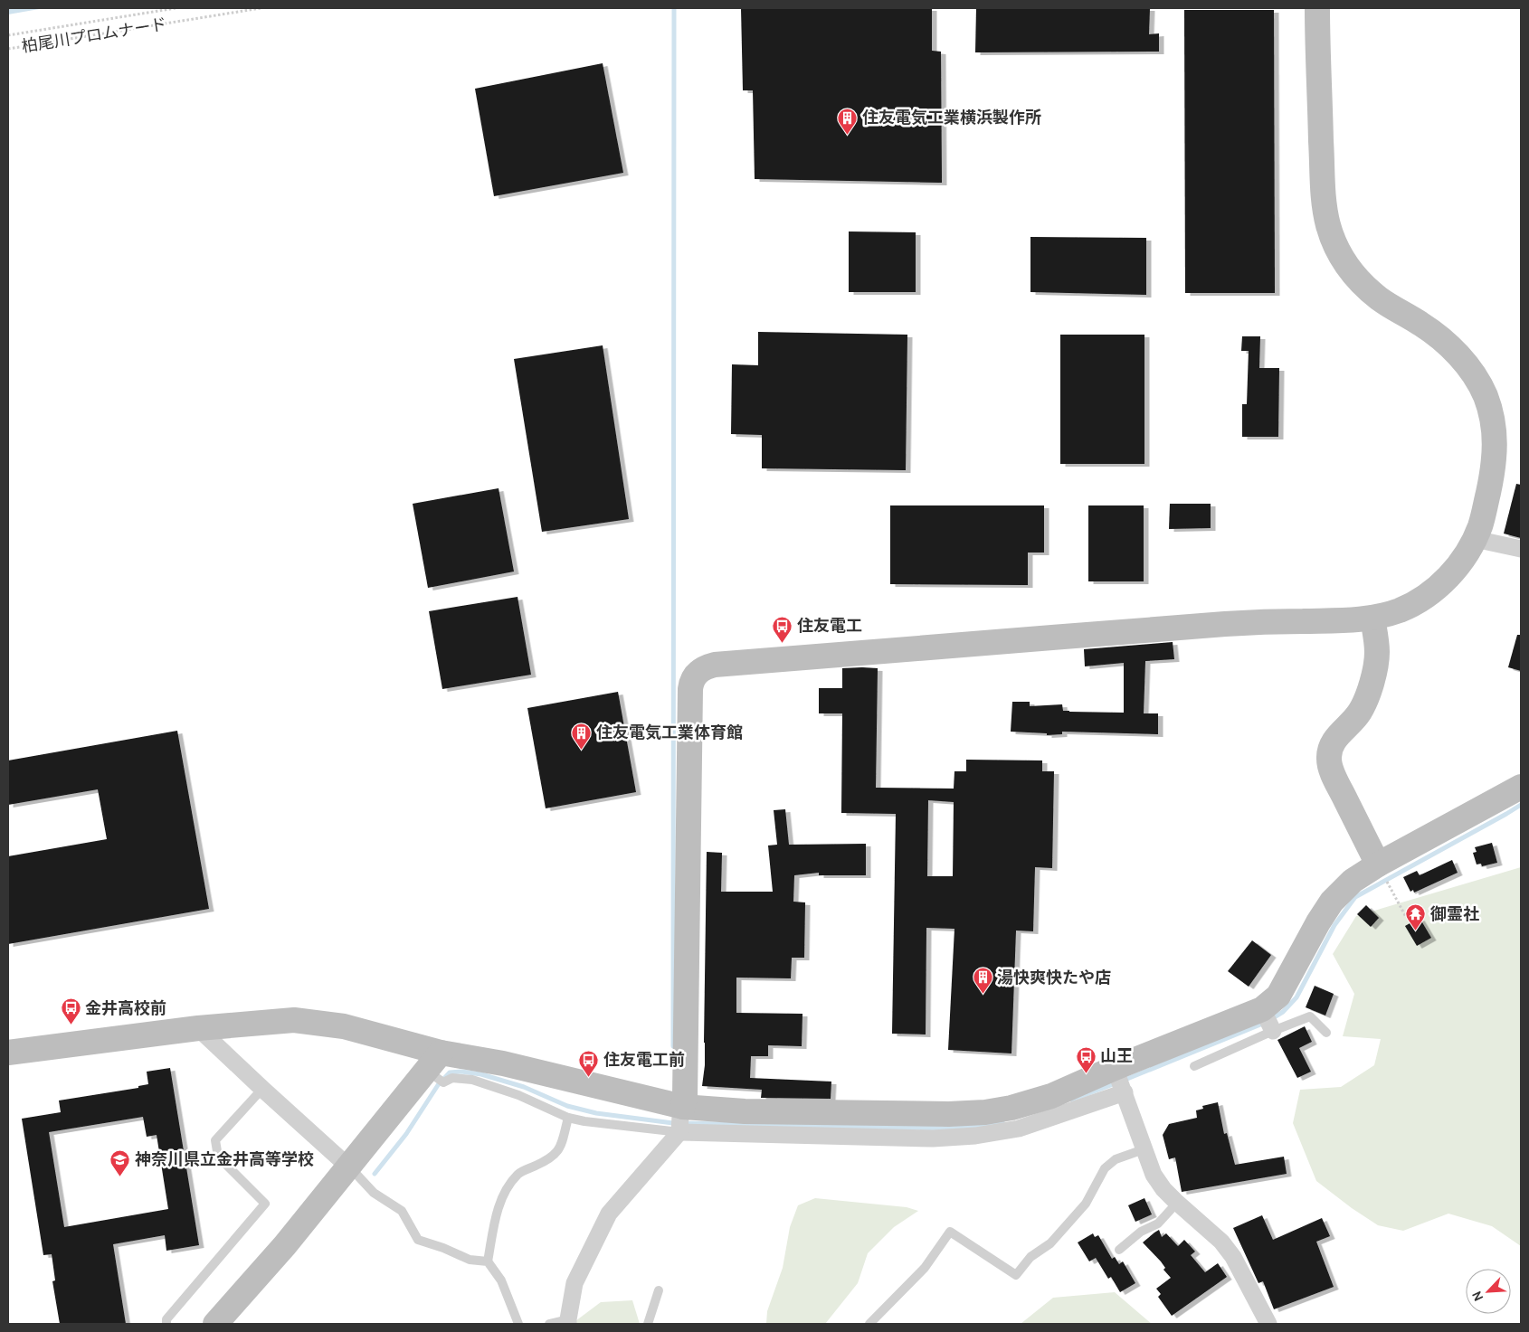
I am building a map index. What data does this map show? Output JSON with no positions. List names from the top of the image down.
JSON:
{
  "streets": {
    "path": ["柏尾川プロムナード"]
  },
  "places": {
    "building": ["住友電気工業横浜製作所", "住友電気工業体育館", "湯快爽快たや店"],
    "bus stop": [
      "住友電工",
      "金井高校前",
      "山王",
      "住友電工前"
    ],
    "temple": ["御霊社"],
    "school or university": ["神奈川県立金井高等学校"]
  },
  "north": "bottom left"
}
